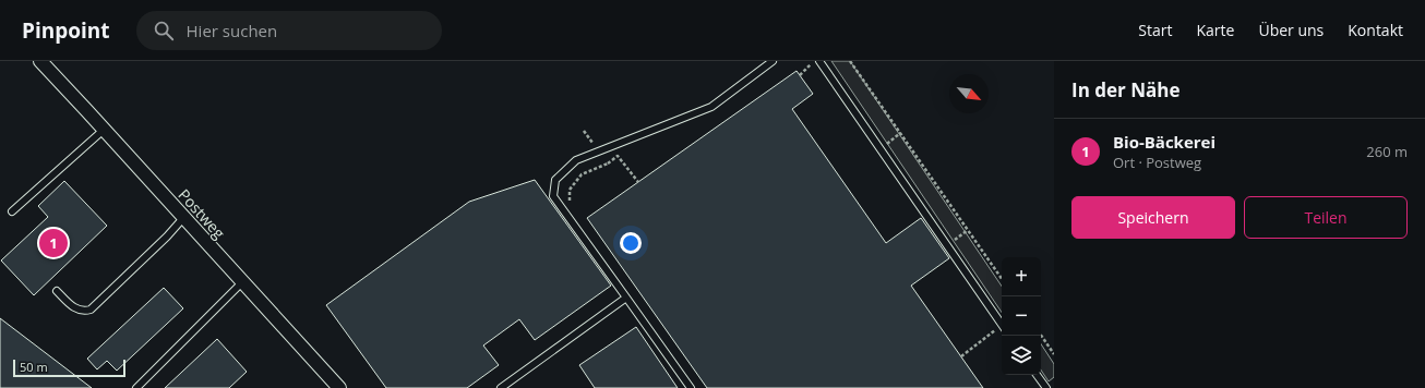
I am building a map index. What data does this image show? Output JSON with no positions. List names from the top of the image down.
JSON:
{
  "streets": {
    "street": ["Postweg"]
  },
  "scale_bar": "50 m",
  "north": "bottom right",
  "page": {
    "header": "Pinpoint",
    "search": "Hier suchen",
    "nav": [
      "Start",
      "Karte",
      "Über uns",
      "Kontakt"
    ],
    "heading": "In der Nähe",
    "list": [
      {
        "mark": "1",
        "name": "Bio-Bäckerei",
        "note": "Ort · Postweg",
        "value": "260 m"
      }
    ],
    "buttons": ["Speichern", "Teilen"],
    "pins": "1",
    "map_buttons": ["+", "−"],
    "scale": "50 m"
  }
}
